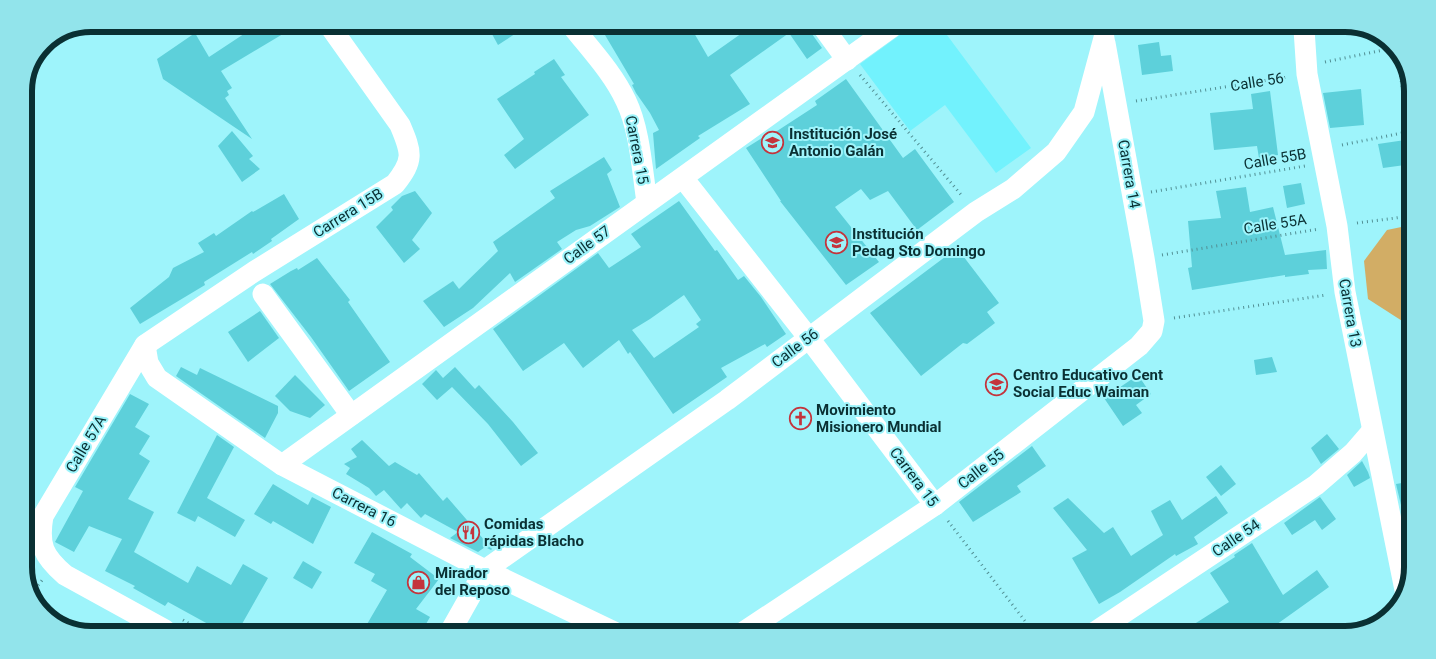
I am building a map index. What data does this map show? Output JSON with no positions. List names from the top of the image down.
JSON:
{
  "streets": {
    "street": [
      "Calle 56",
      "Carrera 15",
      "Carrera 14",
      "Carrera 15B",
      "Calle 57",
      "Carrera 13",
      "Calle 57A",
      "Calle 55",
      "Carrera 16",
      "Calle 54"
    ],
    "path": ["Calle 55B", "Calle 55A"]
  },
  "crossings": [
    ["Calle 56", "Carrera 15"],
    ["Calle 56", "Carrera 14"],
    ["Calle 56", "Carrera 13"],
    ["Calle 56", "Carrera 16"],
    ["Carrera 15", "Calle 57"],
    ["Carrera 15", "Calle 55"],
    ["Calle 55B", "Carrera 14"],
    ["Calle 55B", "Carrera 13"],
    ["Carrera 14", "Calle 55A"],
    ["Carrera 14", "Calle 55"],
    ["Carrera 15B", "Calle 57A"],
    ["Carrera 15B", "Carrera 16"],
    ["Calle 55A", "Carrera 13"],
    ["Calle 57", "Carrera 16"],
    ["Carrera 13", "Calle 54"],
    ["Calle 57A", "Carrera 16"]
  ],
  "places": {
    "school or university": ["Institución José Antonio Galán", "Institución Pedag Sto Domingo", "Centro Educativo Cent Social Educ Waiman"],
    "church": ["Movimiento Misionero Mundial"],
    "restaurant": ["Comidas rápidas Blacho"],
    "shop": ["Mirador del Reposo"]
  }
}
